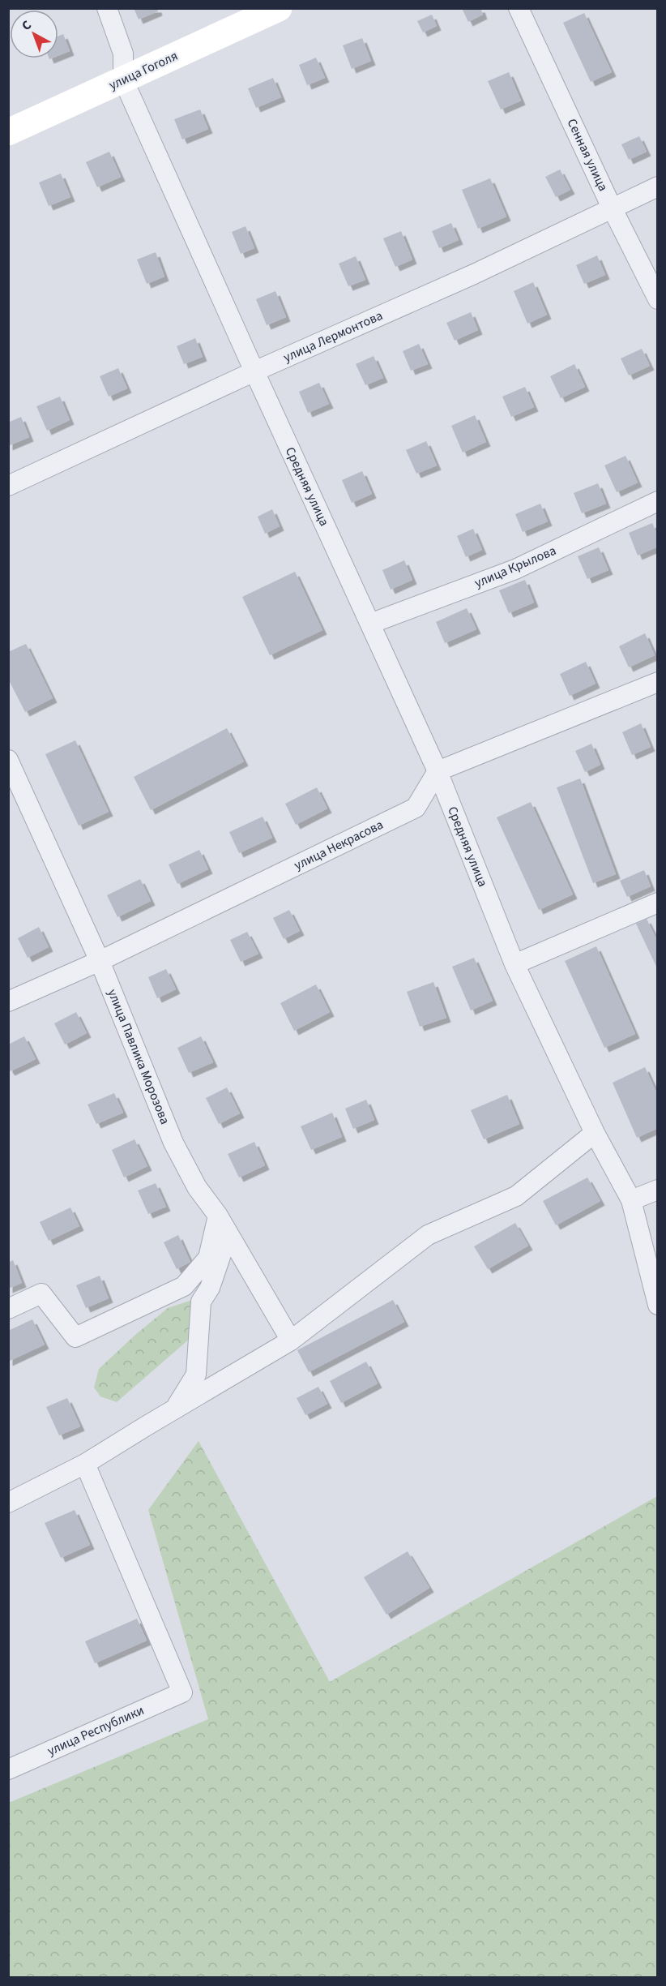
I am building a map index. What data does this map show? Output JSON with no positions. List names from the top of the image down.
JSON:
{
  "streets": {
    "street": [
      "улица Гоголя",
      "Сенная улица",
      "улица Лермонтова",
      "Средняя улица",
      "улица Крылова",
      "улица Некрасова",
      "улица Павлика Морозова",
      "улица Республики"
    ]
  },
  "crossings": [
    ["улица Гоголя", "Средняя улица"],
    ["Сенная улица", "улица Лермонтова"],
    ["улица Лермонтова", "Средняя улица"],
    ["Средняя улица", "улица Крылова"],
    ["Средняя улица", "улица Некрасова"],
    ["улица Некрасова", "улица Павлика Морозова"]
  ],
  "north": "top left"
}
